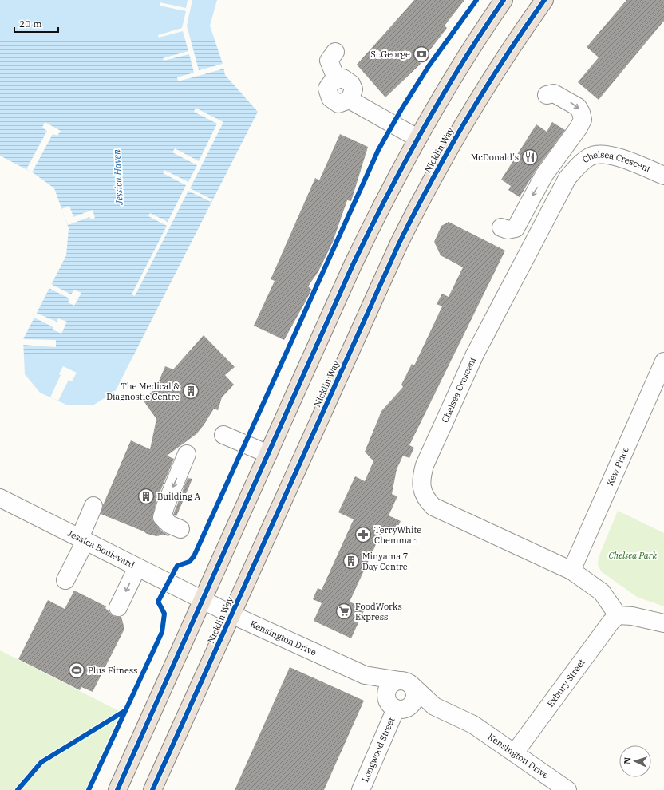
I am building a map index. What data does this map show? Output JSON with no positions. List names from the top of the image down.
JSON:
{
  "streets": {
    "highway": ["Nicklin Way"],
    "street": [
      "Chelsea Crescent",
      "Kew Place",
      "Jessica Boulevard",
      "Kensington Drive",
      "Exbury Street",
      "Longwood Street"
    ]
  },
  "crossings": [
    ["Nicklin Way", "Kensington Drive"],
    ["Chelsea Crescent", "Kew Place"],
    ["Chelsea Crescent", "Exbury Street"],
    ["Jessica Boulevard", "Kensington Drive"],
    ["Kensington Drive", "Exbury Street"],
    ["Kensington Drive", "Longwood Street"]
  ],
  "water": ["Jessica Haven"],
  "parks": ["Chelsea Park"],
  "places": {
    "bank": ["St.George"],
    "restaurant": ["McDonald's"],
    "building": ["The Medical & Diagnostic Centre", "Building A", "Minyama 7 Day Centre"],
    "pharmacy": ["TerryWhite Chemmart"],
    "supermarket": ["FoodWorks Express"],
    "sports": ["Plus Fitness"]
  },
  "scale_bar": "20 m",
  "north": "left"
}
